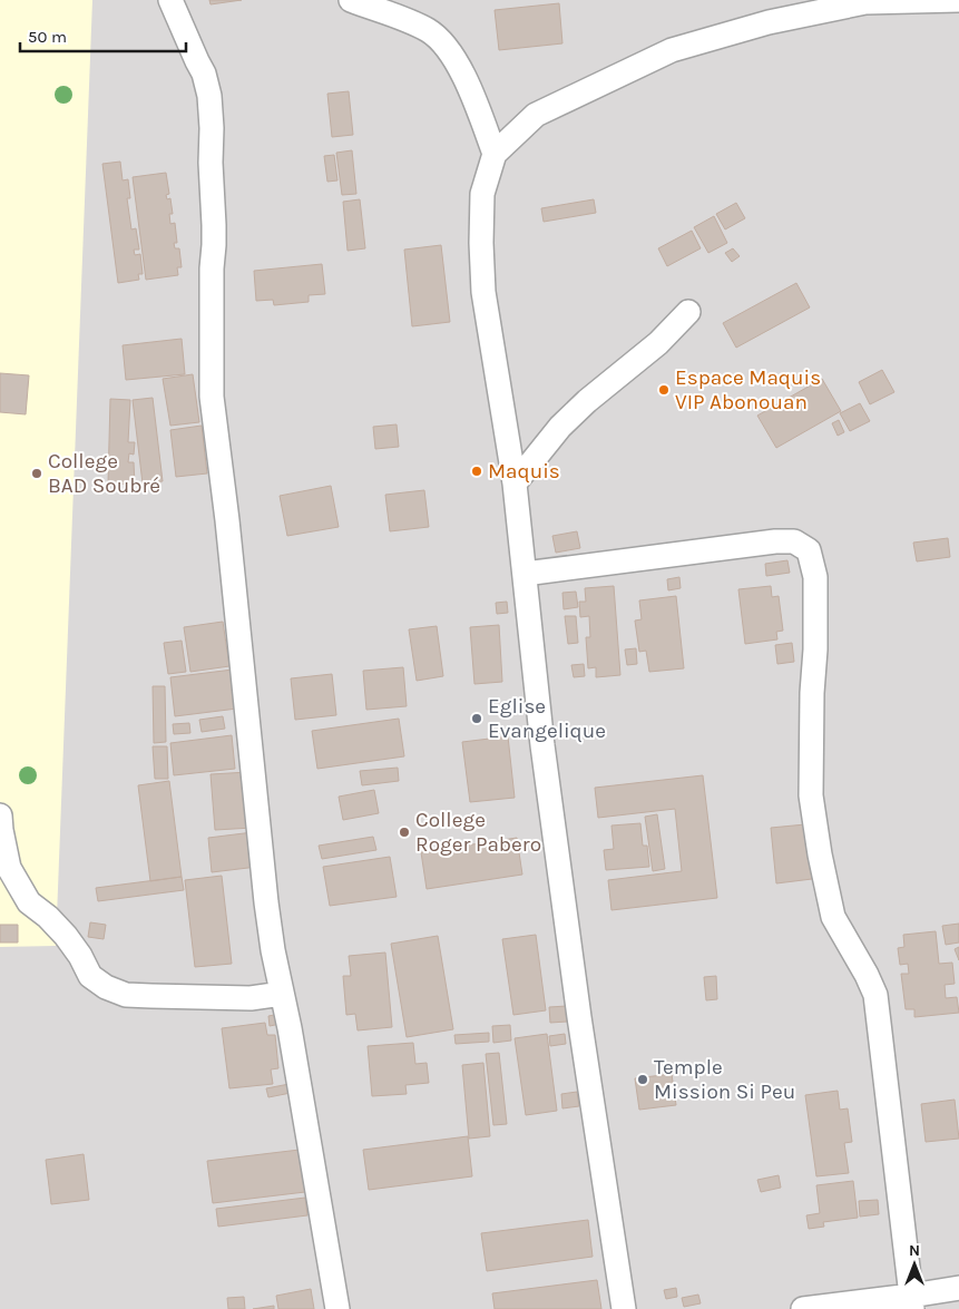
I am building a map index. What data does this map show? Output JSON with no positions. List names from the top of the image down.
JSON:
{
  "places": [
    "Espace Maquis VIP Abonouan",
    "Maquis",
    "College BAD Soubré",
    "Eglise Evangelique",
    "College Roger Pabero",
    "Temple Mission Si Peu"
  ],
  "scale_bar": "50 m",
  "north": "top"
}
